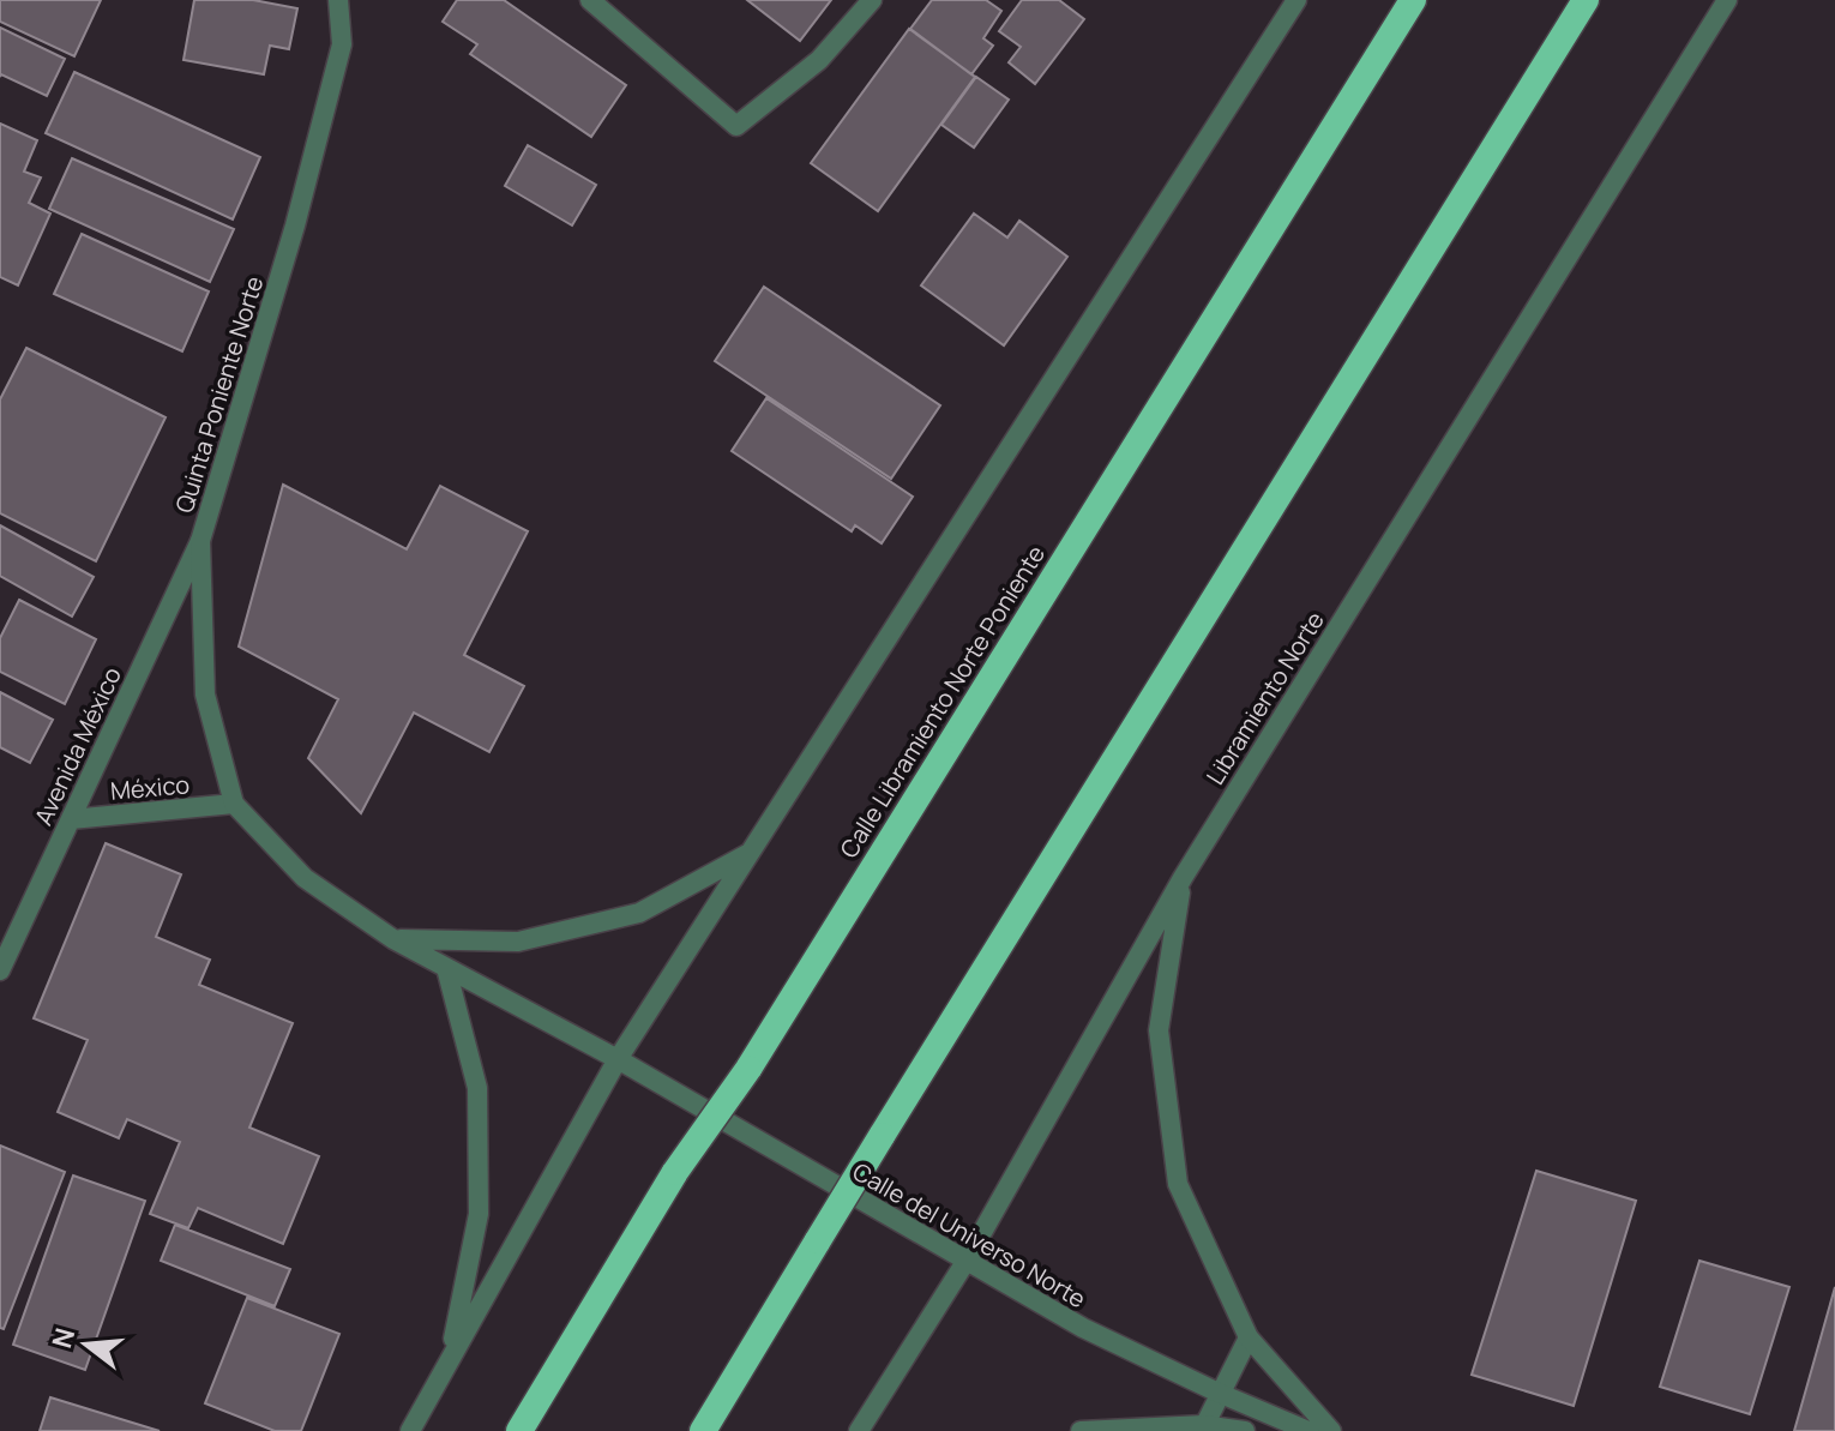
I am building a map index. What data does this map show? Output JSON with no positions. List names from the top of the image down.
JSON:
{
  "streets": {
    "highway": ["Calle Libramiento Norte Poniente"],
    "street": [
      "Quinta Poniente Norte",
      "Libramiento Norte",
      "Avenida México",
      "México",
      "Calle del Universo Norte"
    ]
  },
  "crossings": [
    ["Quinta Poniente Norte", "Avenida México"],
    ["Quinta Poniente Norte", "México"],
    ["Quinta Poniente Norte", "Calle del Universo Norte"],
    ["Libramiento Norte", "Calle del Universo Norte"],
    ["Avenida México", "México"]
  ],
  "north": "left"
}
